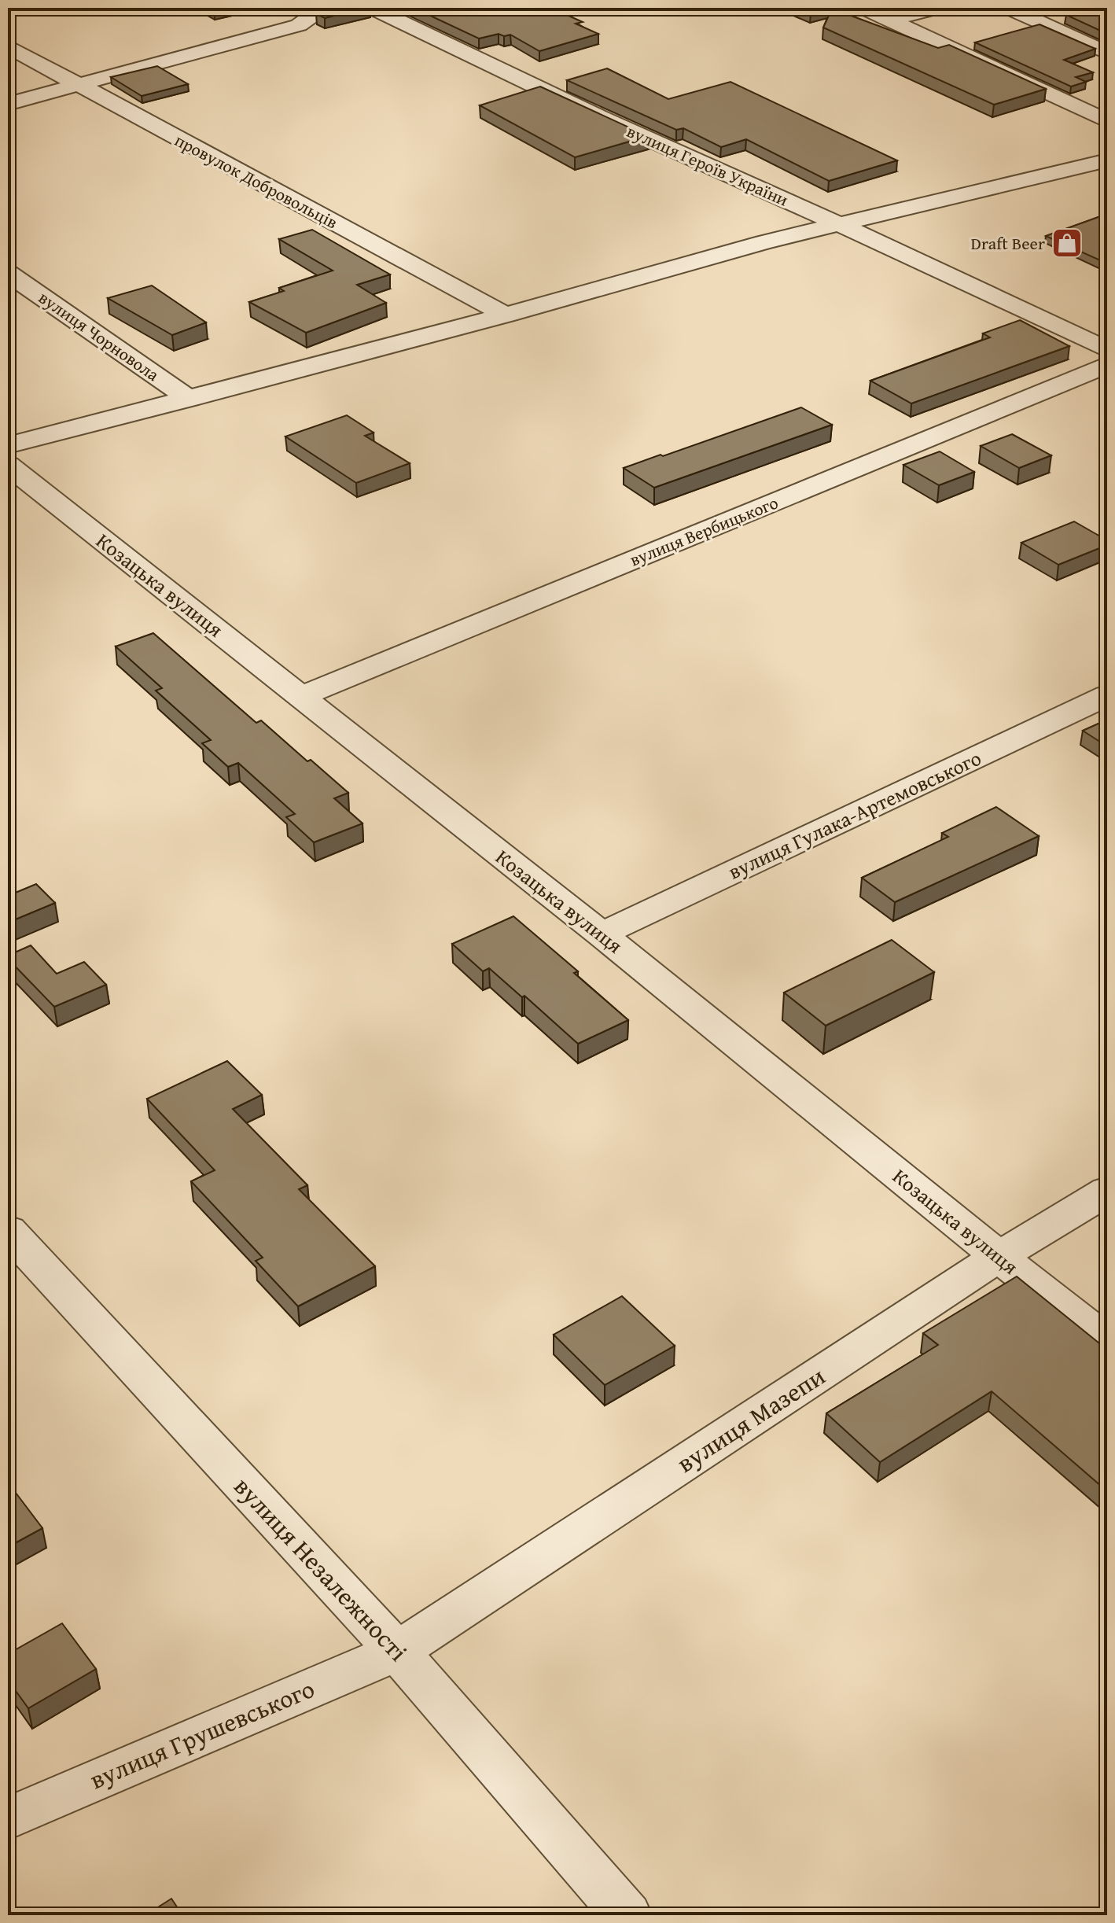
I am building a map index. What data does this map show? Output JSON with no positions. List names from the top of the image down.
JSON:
{
  "streets": {
    "street": [
      "вулиця Героїв України",
      "провулок Добровольців",
      "вулиця Чорновола",
      "вулиця Вербицького",
      "Козацька вулиця",
      "вулиця Гулака-Артемовського",
      "вулиця Мазепи",
      "вулиця Незалежності",
      "вулиця Грушевського"
    ]
  },
  "crossings": [
    ["вулиця Вербицького", "Козацька вулиця"],
    ["Козацька вулиця", "вулиця Гулака-Артемовського"],
    ["Козацька вулиця", "вулиця Мазепи"],
    ["вулиця Мазепи", "вулиця Незалежності"],
    ["вулиця Мазепи", "вулиця Грушевського"],
    ["вулиця Незалежності", "вулиця Грушевського"]
  ],
  "places": {
    "shop": ["Draft Beer"]
  }
}
